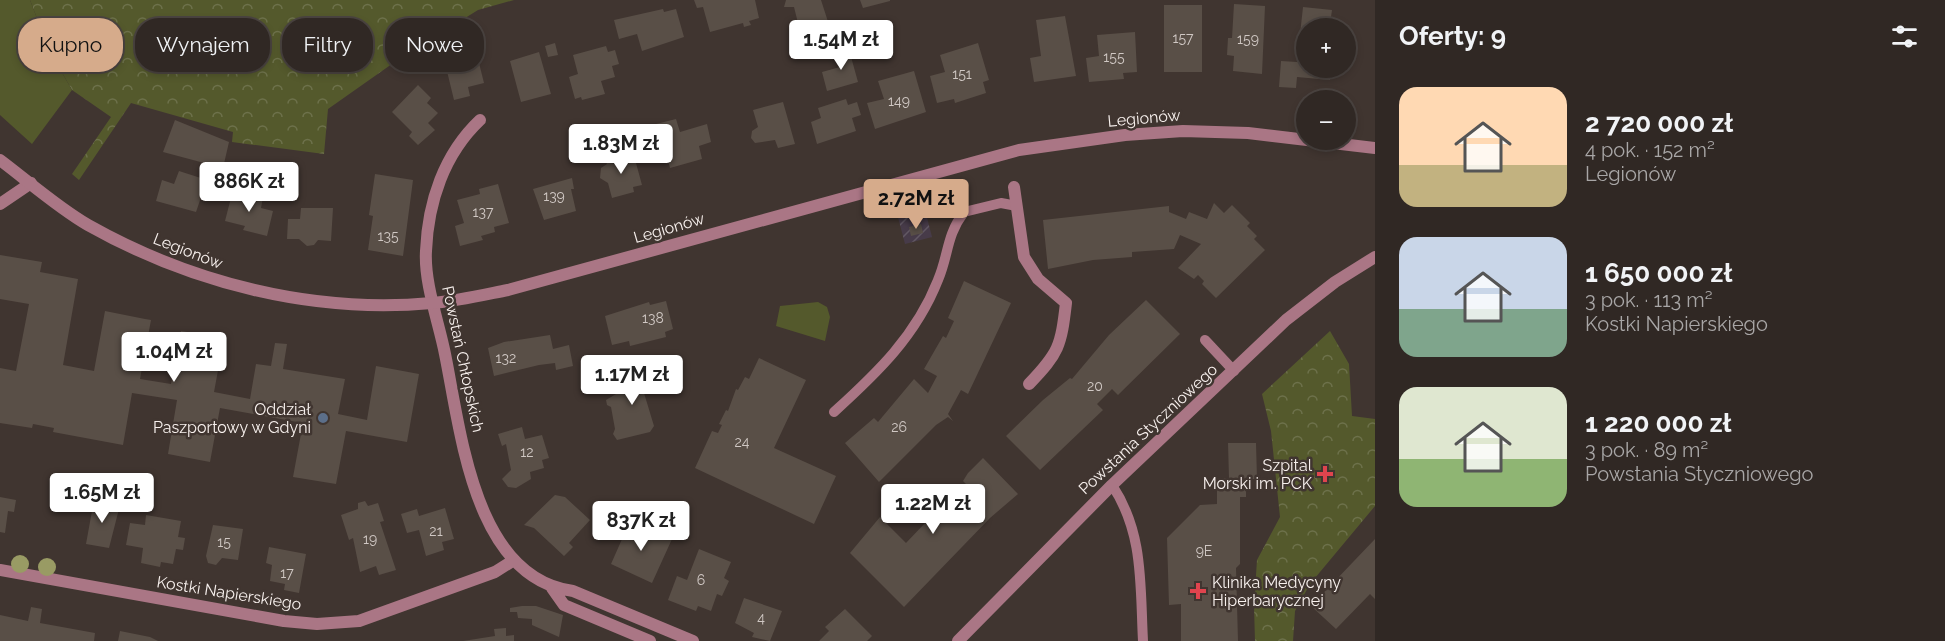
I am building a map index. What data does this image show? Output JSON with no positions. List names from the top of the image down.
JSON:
{
  "streets": {
    "street": [
      "Legionów",
      "Powstań Chłopskich",
      "Powstania Styczniowego",
      "Kostki Napierskiego"
    ]
  },
  "crossings": [
    ["Legionów", "Powstań Chłopskich"],
    ["Powstań Chłopskich", "Kostki Napierskiego"]
  ],
  "places": {
    "other": ["Oddział Paszportowy w Gdyni"],
    "health": ["Szpital Morski im. PCK", "Klinika Medycyny Hiperbarycznej"]
  },
  "house_numbers": [
    "157",
    "159",
    "155",
    "151",
    "149",
    "139",
    "137",
    "135",
    "138",
    "132",
    "20",
    "26",
    "24",
    "12",
    "21",
    "19",
    "15",
    "9E",
    "17",
    "6",
    "4"
  ],
  "page": {
    "heading": "Oferty: 9",
    "map_buttons": ["+", "−"],
    "chip": [
      "Kupno",
      "Wynajem",
      "Filtry",
      "Nowe"
    ],
    "price": [
      "1.54M zł",
      "1.83M zł",
      "886K zł",
      "2.72M zł",
      "1.04M zł",
      "1.17M zł",
      "1.65M zł",
      "1.22M zł",
      "837K zł"
    ],
    "list": [
      {
        "name": "2 720 000 zł",
        "note": "4 pok. · 152 m² · Legionów"
      },
      {
        "name": "1 650 000 zł",
        "note": "3 pok. · 113 m² · Kostki Napierskiego"
      },
      {
        "name": "1 220 000 zł",
        "note": "3 pok. · 89 m² · Powstania Styczniowego"
      }
    ]
  }
}
